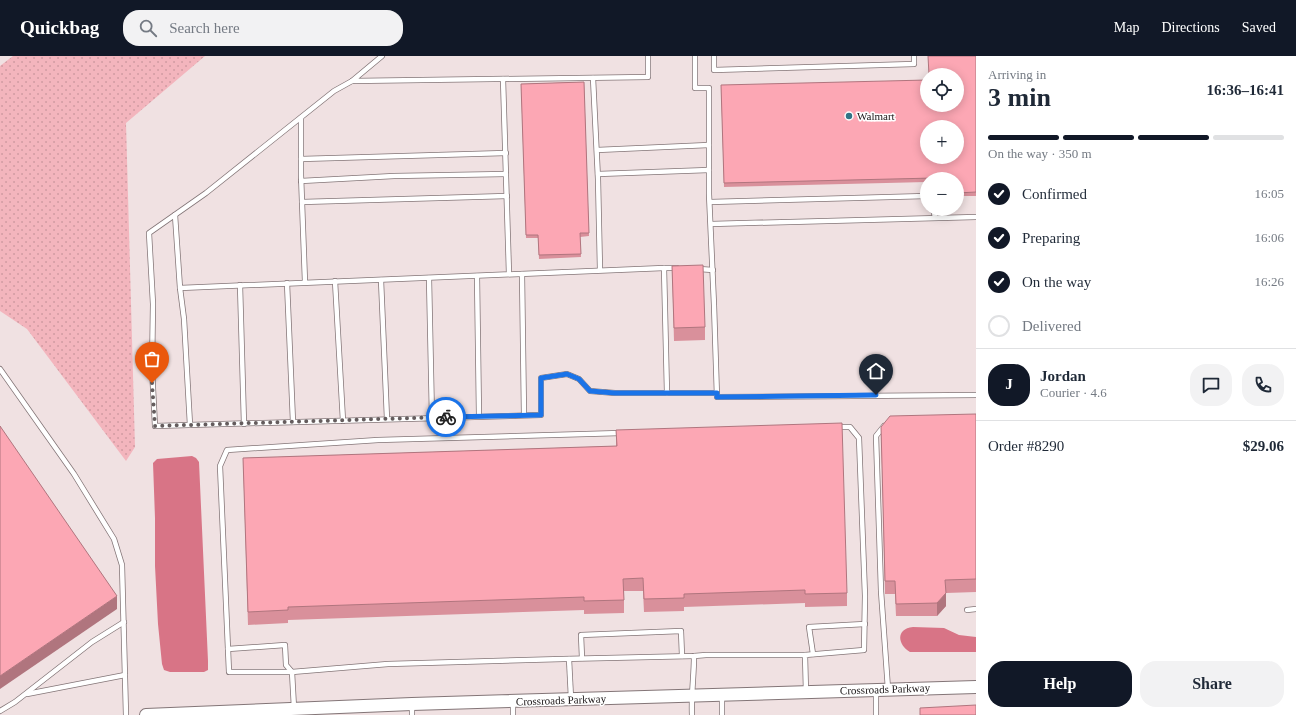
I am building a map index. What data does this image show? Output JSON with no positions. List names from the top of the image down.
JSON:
{
  "streets": {
    "street": ["Crossroads Parkway"]
  },
  "places": ["Walmart"],
  "page": {
    "header": "Quickbag",
    "search": "Search here",
    "nav": ["Map", "Directions", "Saved"],
    "heading": ["3 min", "Arriving in", "16:36–16:41"],
    "panel": [
      "Jordan",
      "Courier · 4.6",
      "Order #8290",
      "$29.06"
    ],
    "map_buttons": ["+", "−"],
    "bar": "On the way · 350 m",
    "list": [
      ["Confirmed", "16:05"],
      ["Preparing", "16:06"],
      ["On the way", "16:26"],
      "Delivered"
    ],
    "round": "J",
    "buttons": ["Help", "Share"]
  }
}
